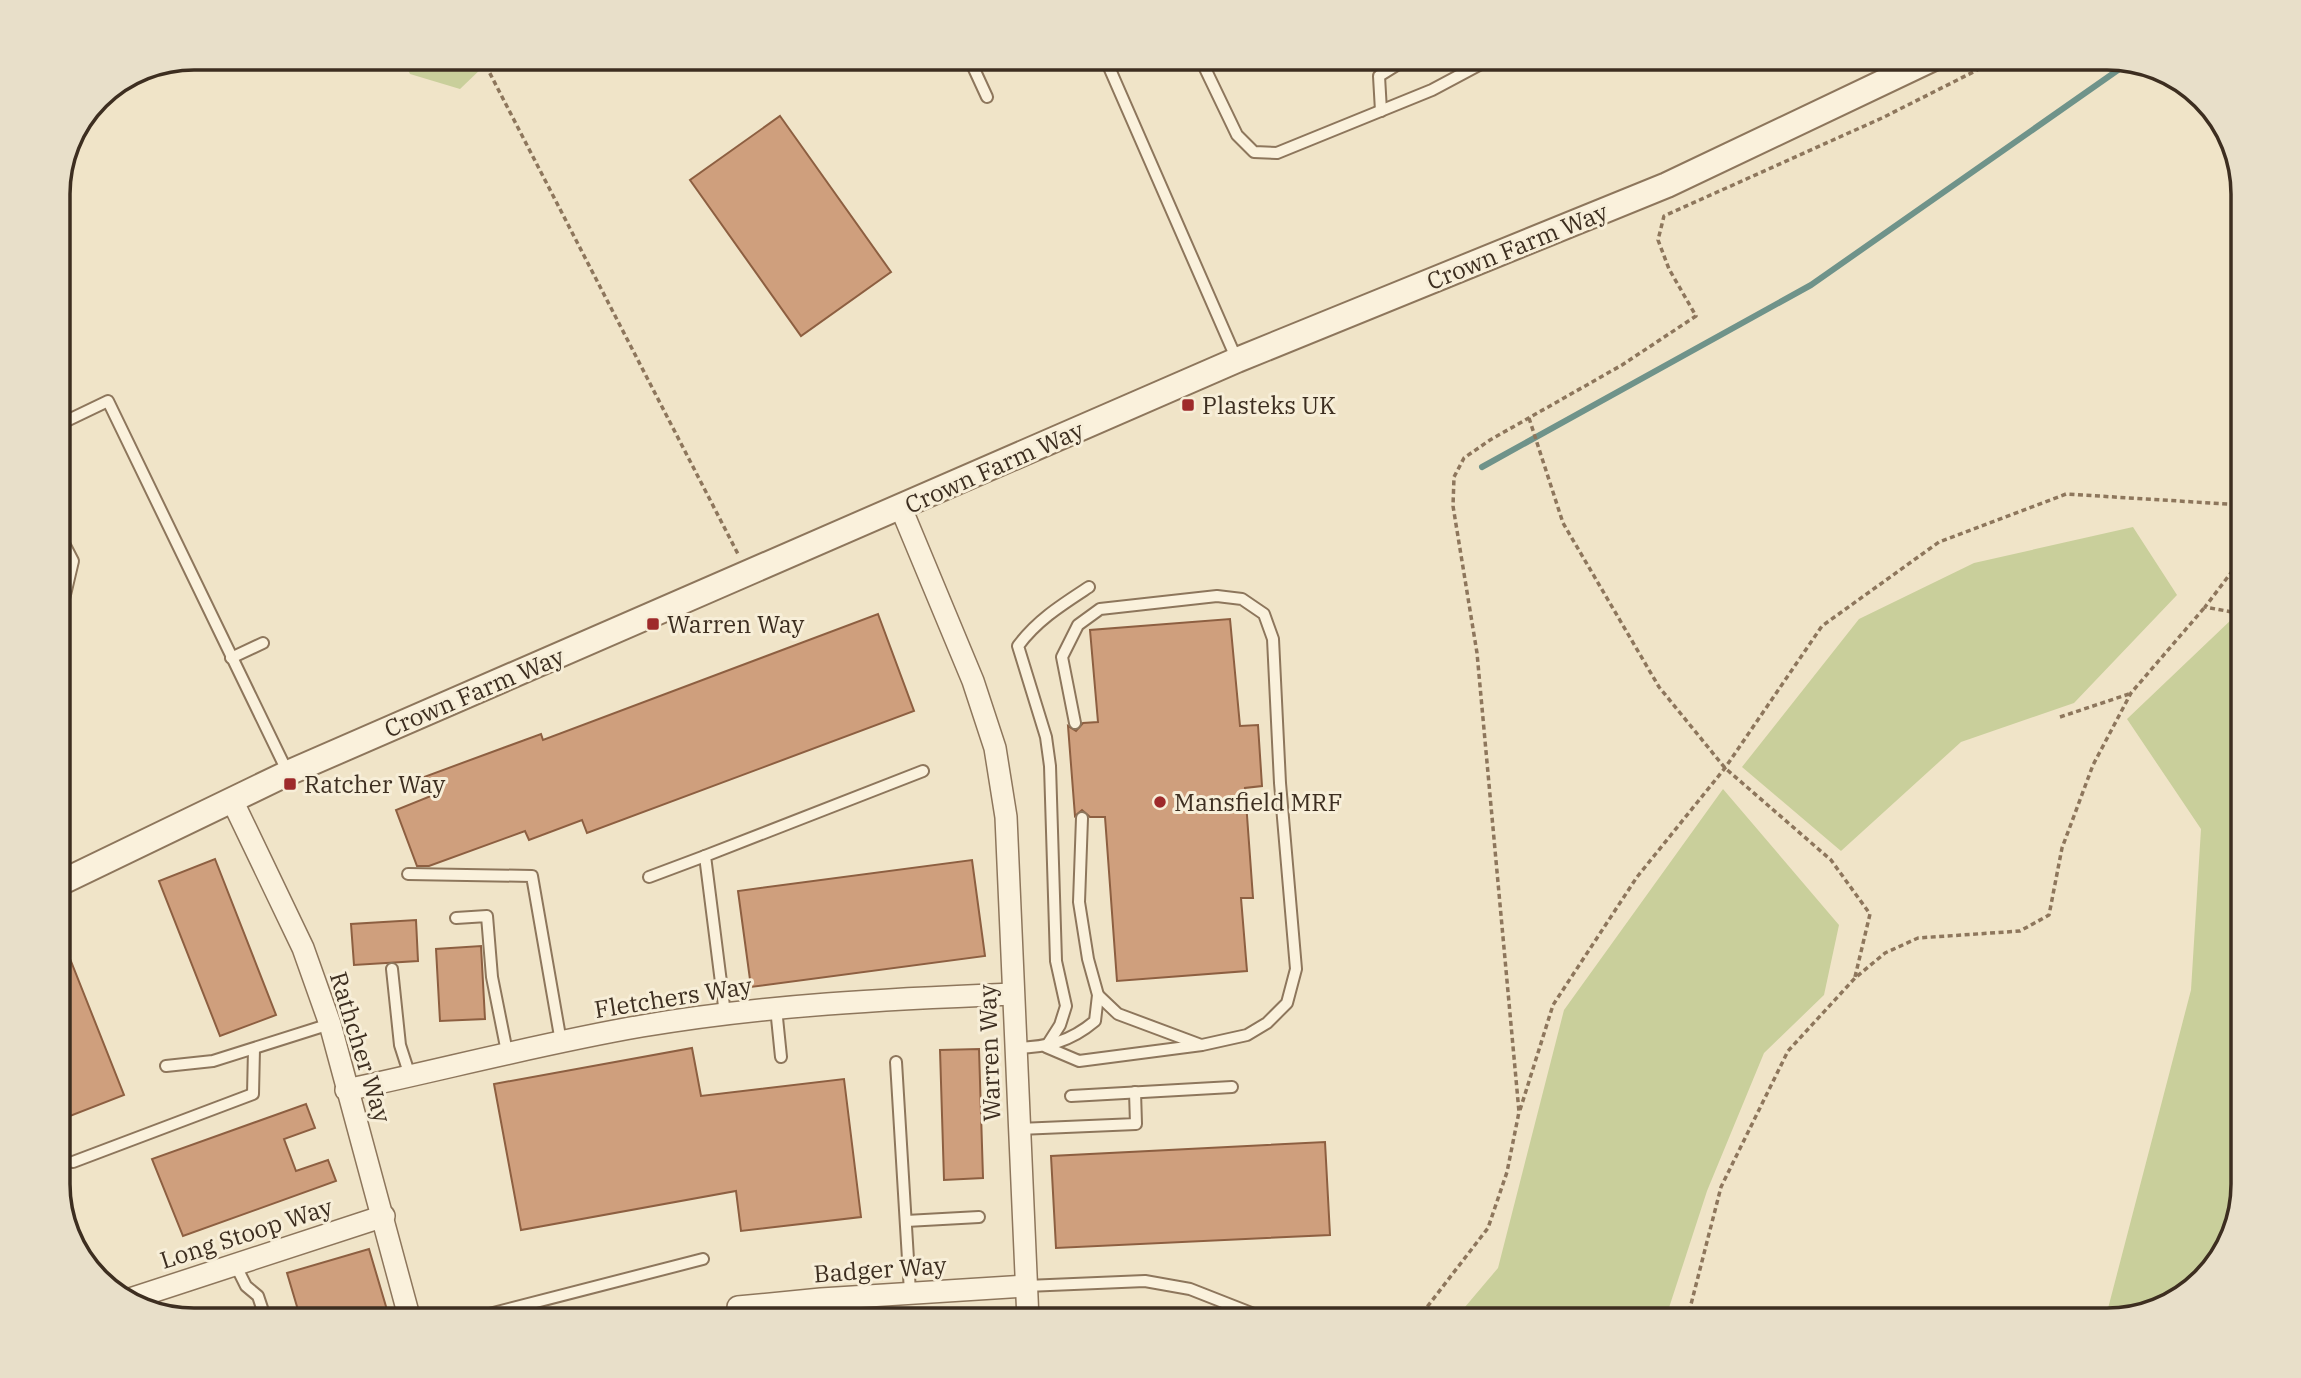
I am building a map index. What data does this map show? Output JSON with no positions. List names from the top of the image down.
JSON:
{
  "streets": {
    "street": [
      "Crown Farm Way",
      "Fletchers Way",
      "Rathcher Way",
      "Warren Way",
      "Long Stoop Way",
      "Badger Way"
    ]
  },
  "crossings": [
    ["Crown Farm Way", "Rathcher Way"],
    ["Crown Farm Way", "Warren Way"],
    ["Fletchers Way", "Rathcher Way"],
    ["Fletchers Way", "Warren Way"],
    ["Rathcher Way", "Long Stoop Way"],
    ["Warren Way", "Badger Way"]
  ],
  "places": {
    "transit": ["Plasteks UK", "Warren Way", "Ratcher Way"],
    "other": ["Mansfield MRF"]
  }
}
